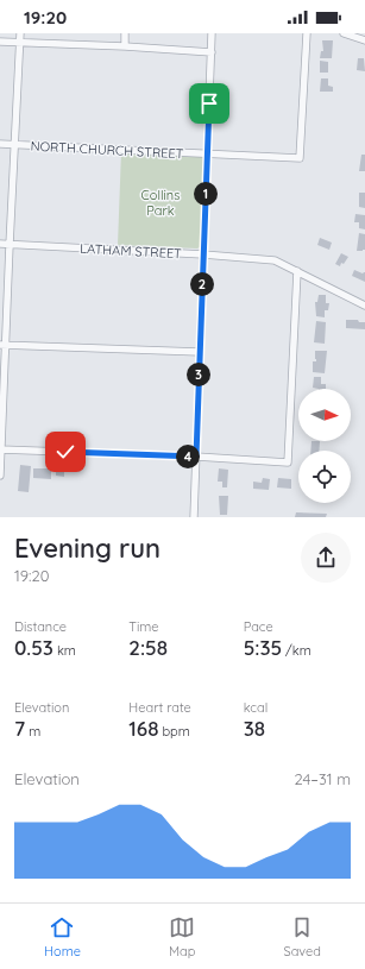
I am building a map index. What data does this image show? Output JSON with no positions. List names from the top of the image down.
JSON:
{
  "streets": {
    "street": ["NORTH CHURCH STREET", "LATHAM STREET"]
  },
  "parks": ["Collins Park"],
  "north": "right",
  "page": {
    "status": "19:20",
    "pins": [
      "1",
      "2",
      "3",
      "4"
    ],
    "heading": ["Evening run", "19:20"],
    "stats": [
      ["Distance", "0.53 km"],
      ["Time", "2:58"],
      ["Pace", "5:35 /km"],
      ["Elevation", "7 m"],
      ["Heart rate", "168 bpm"],
      ["kcal", "38"]
    ],
    "chart": ["Elevation", "24–31 m"],
    "tabs": ["Home", "Map", "Saved"]
  }
}
